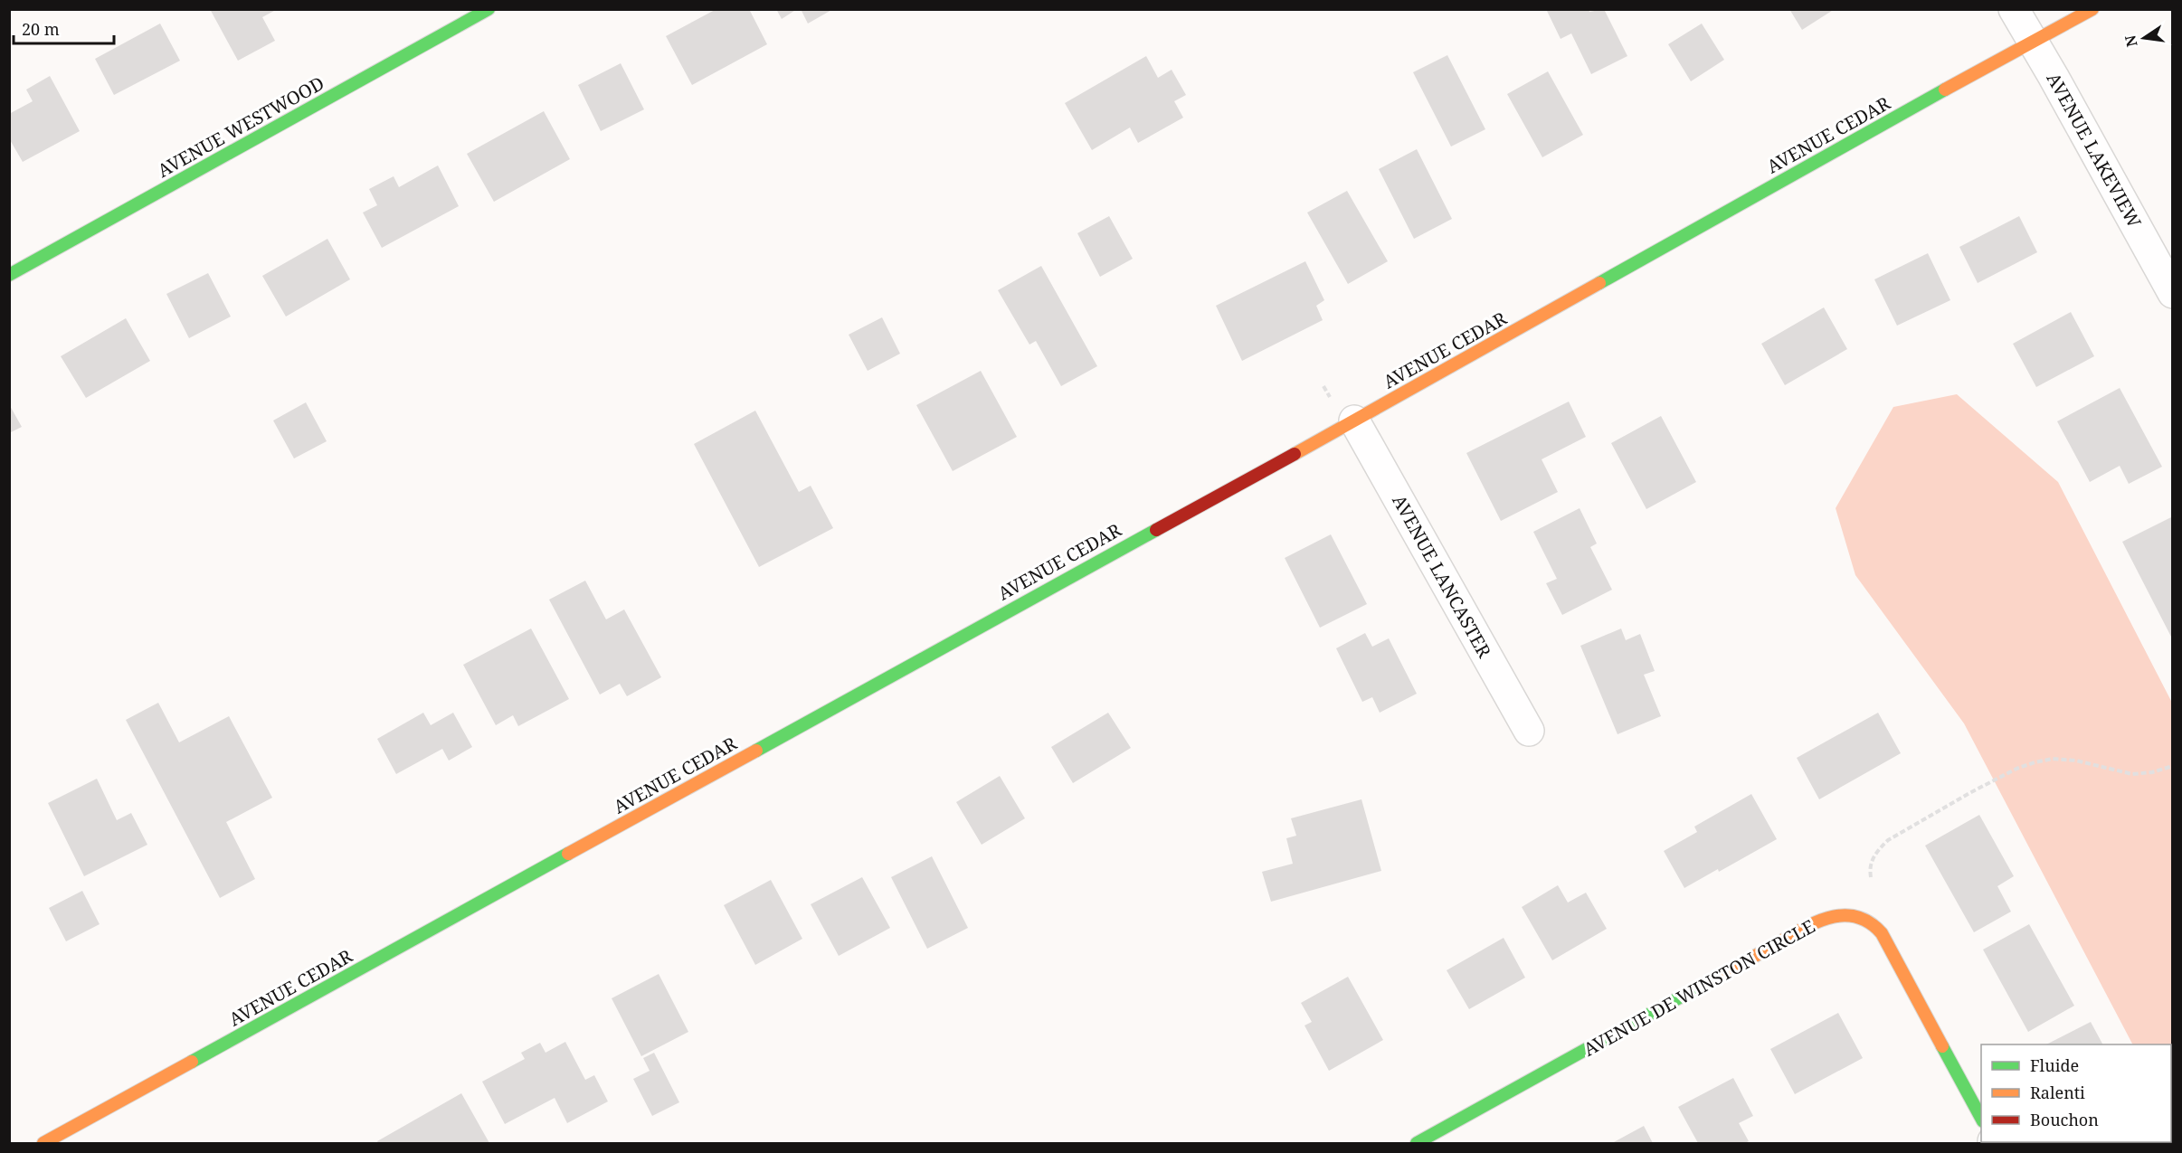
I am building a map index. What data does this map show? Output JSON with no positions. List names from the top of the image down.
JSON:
{
  "streets": {
    "street": [
      "AVENUE WESTWOOD",
      "AVENUE CEDAR",
      "AVENUE LAKEVIEW",
      "AVENUE LANCASTER",
      "AVENUE DE WINSTON CIRCLE"
    ]
  },
  "crossings": [
    ["AVENUE CEDAR", "AVENUE LAKEVIEW"],
    ["AVENUE CEDAR", "AVENUE LANCASTER"]
  ],
  "legend": ["Fluide", "Ralenti", "Bouchon"],
  "scale_bar": "20 m",
  "north": "left"
}
